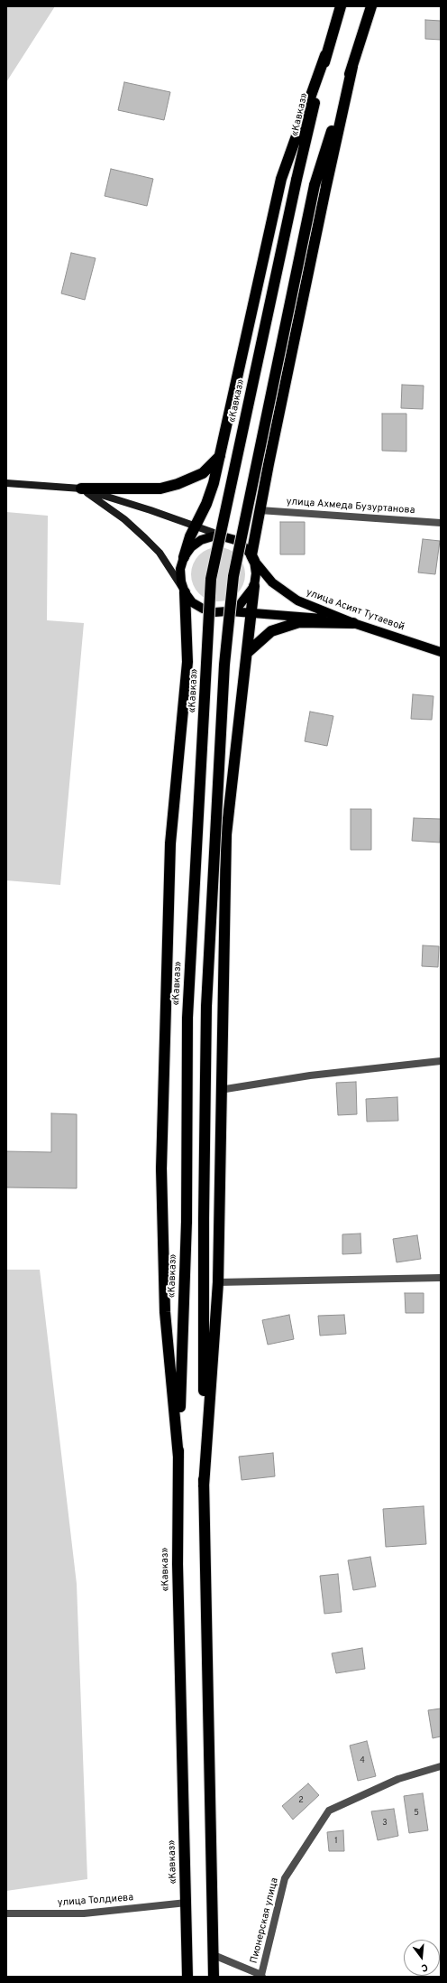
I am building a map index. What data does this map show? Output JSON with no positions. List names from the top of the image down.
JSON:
{
  "streets": {
    "highway": ["«Кавказ»"],
    "main road": ["улица Асият Тутаевой"],
    "street": ["улица Ахмеда Бузуртанова", "улица Толдиева", "Пионерская улица"]
  },
  "crossings": [
    ["«Кавказ»", "улица Толдиева"]
  ],
  "house_numbers": [
    "4",
    "2",
    "5",
    "3",
    "1"
  ],
  "north": "bottom"
}
